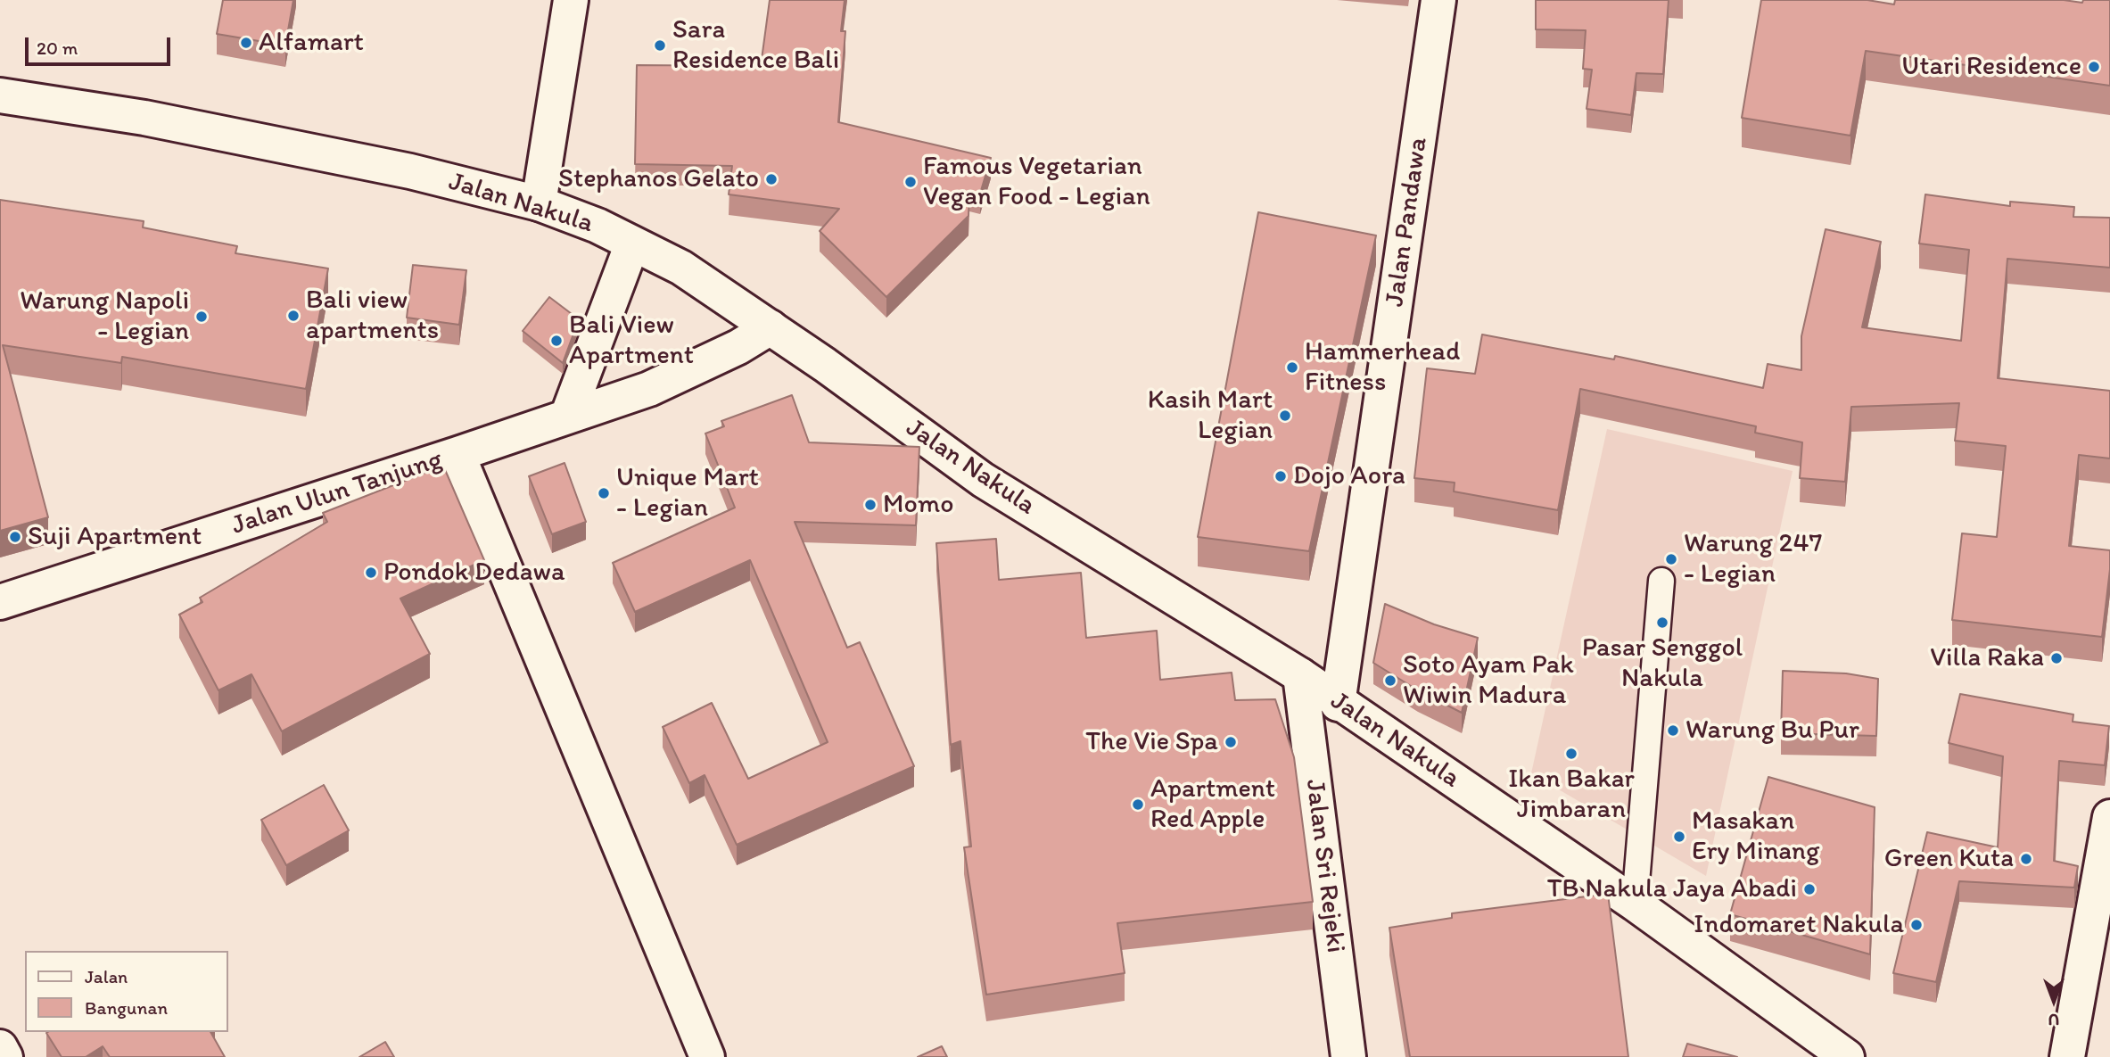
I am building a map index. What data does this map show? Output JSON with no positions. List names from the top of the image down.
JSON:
{
  "streets": {
    "street": [
      "Jalan Nakula",
      "Jalan Pandawa",
      "Jalan Ulun Tanjung",
      "Jalan Sri Rejeki"
    ]
  },
  "crossings": [
    ["Jalan Nakula", "Jalan Pandawa"],
    ["Jalan Nakula", "Jalan Ulun Tanjung"],
    ["Jalan Nakula", "Jalan Sri Rejeki"]
  ],
  "places": [
    "Alfamart",
    "Sara Residence Bali",
    "Utari Residence",
    "Stephanos Gelato",
    "Famous Vegetarian Vegan Food - Legian",
    "Bali view apartments",
    "Warung Napoli - Legian",
    "Bali View Apartment",
    "Hammerhead Fitness",
    "Kasih Mart Legian",
    "Dojo Aora",
    "Unique Mart - Legian",
    "Momo",
    "Suji Apartment",
    "Warung 247 - Legian",
    "Pondok Dedawa",
    "Pasar Senggol Nakula",
    "Villa Raka",
    "Soto Ayam Pak Wiwin Madura",
    "Warung Bu Pur",
    "The Vie Spa",
    "Ikan Bakar Jimbaran",
    "Apartment Red Apple",
    "Masakan Ery Minang",
    "Green Kuta",
    "TB Nakula Jaya Abadi",
    "Indomaret Nakula"
  ],
  "legend": ["Jalan", "Bangunan"],
  "scale_bar": "20 m",
  "north": "bottom"
}
